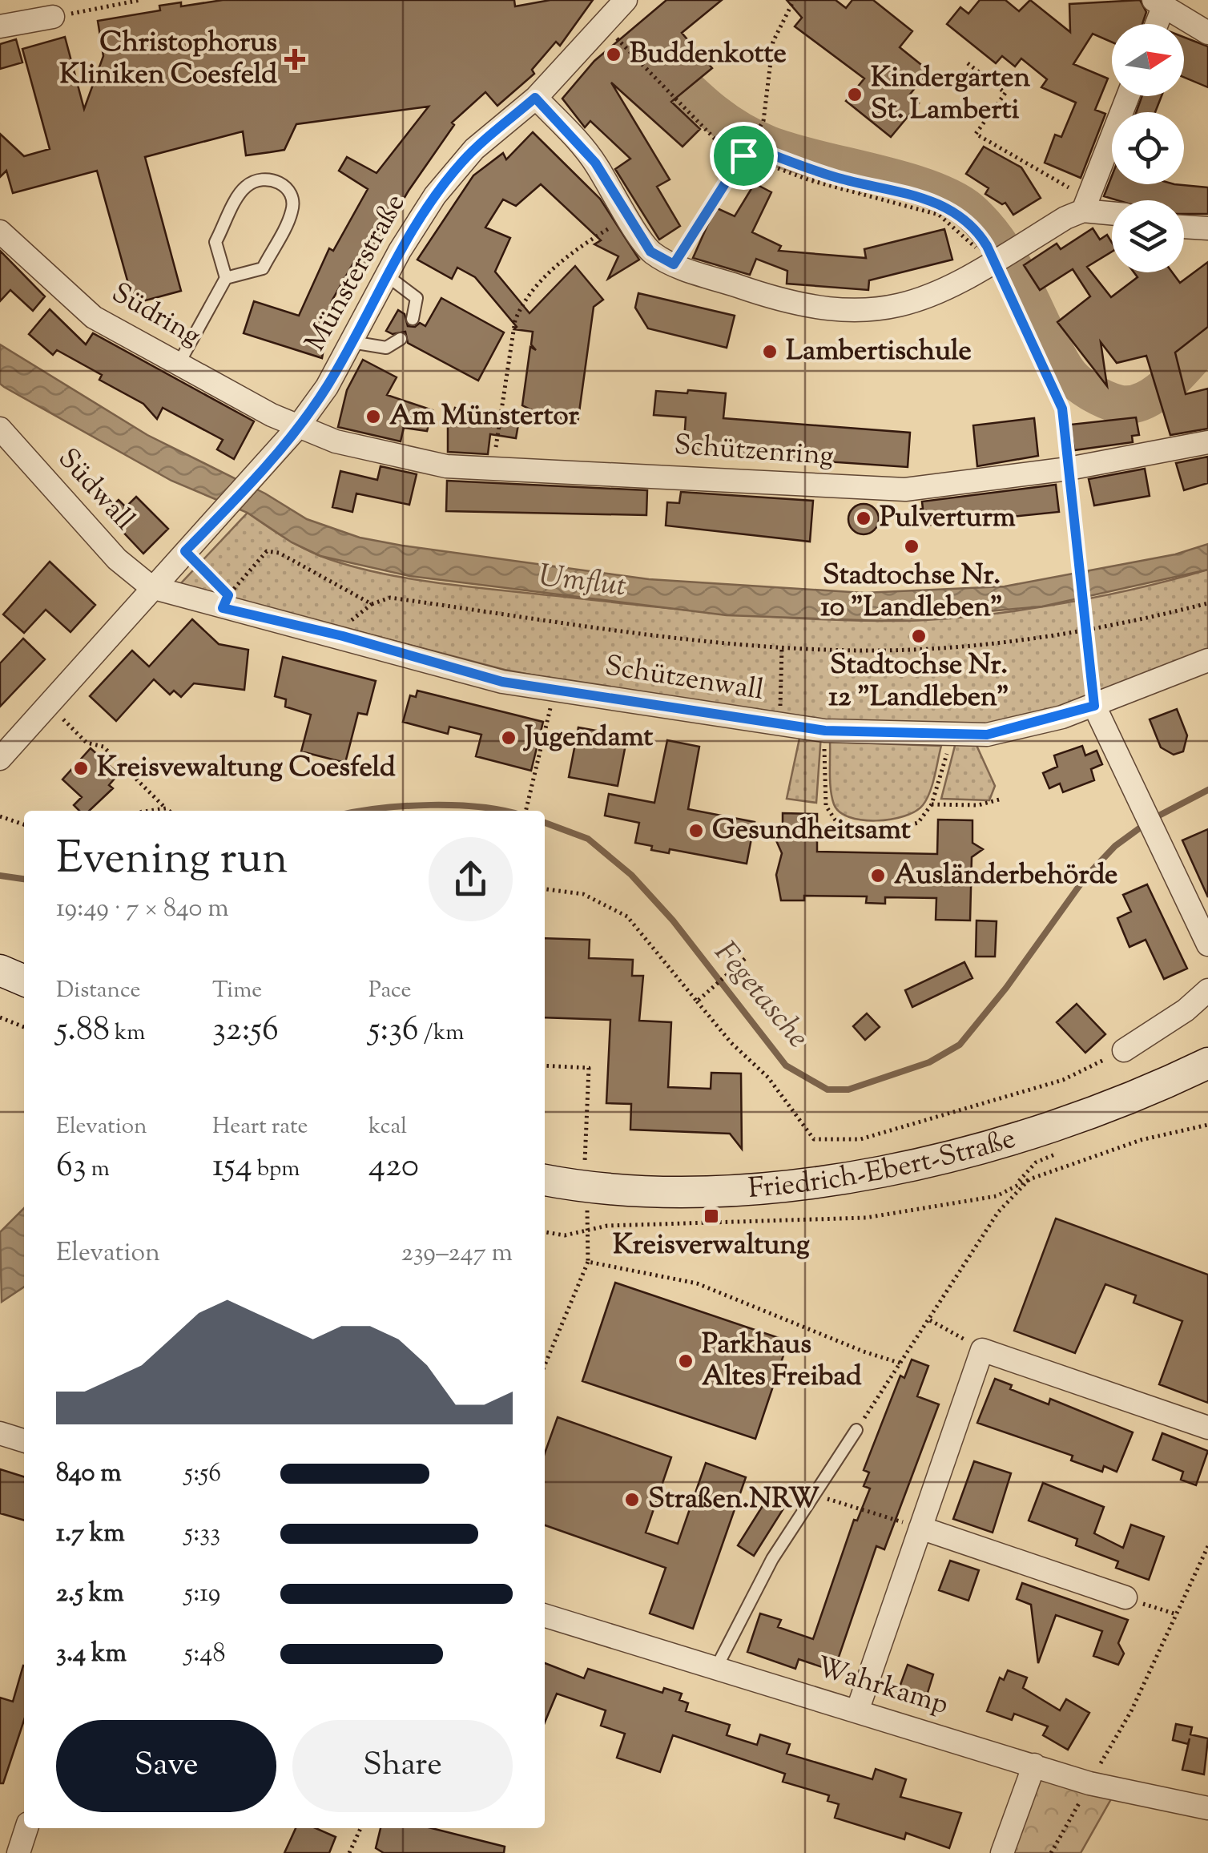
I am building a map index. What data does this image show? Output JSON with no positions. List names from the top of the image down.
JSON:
{
  "streets": {
    "street": [
      "Münsterstraße",
      "Südring",
      "Schützenring",
      "Südwall",
      "Schützenwall",
      "Friedrich-Ebert-Straße",
      "Wahrkamp"
    ]
  },
  "crossings": [
    ["Münsterstraße", "Südring"],
    ["Münsterstraße", "Schützenring"],
    ["Münsterstraße", "Südwall"],
    ["Münsterstraße", "Schützenwall"],
    ["Südring", "Schützenring"],
    ["Südwall", "Schützenwall"]
  ],
  "water": ["Umflut", "Fegetasche"],
  "places": {
    "other": [
      "Buddenkotte",
      "Kindergarten St. Lamberti",
      "Lambertischule",
      "Am Münstertor",
      "Pulverturm",
      "Stadtochse Nr. 10 \"Landleben\"",
      "Stadtochse Nr. 12 \"Landleben\"",
      "Jugendamt",
      "Kreisvewaltung Coesfeld",
      "Gesundheitsamt",
      "Ausländerbehörde",
      "Parkhaus Altes Freibad",
      "Straßen.NRW"
    ],
    "health": ["Christophorus Kliniken Coesfeld"],
    "transit": ["Kreisverwaltung"]
  },
  "north": "right",
  "page": {
    "heading": ["Evening run", "19:49 · 7 × 840 m"],
    "stats": [
      ["Distance", "5.88 km"],
      ["Time", "32:56"],
      ["Pace", "5:36 /km"],
      ["Elevation", "63 m"],
      ["Heart rate", "154 bpm"],
      ["kcal", "420"]
    ],
    "chart": ["Elevation", "239–247 m"],
    "list": [
      {
        "name": "840 m",
        "note": "5:56"
      },
      {
        "name": "1.7 km",
        "note": "5:33"
      },
      {
        "name": "2.5 km",
        "note": "5:19"
      },
      {
        "name": "3.4 km",
        "note": "5:48"
      }
    ],
    "buttons": ["Save", "Share"]
  }
}
